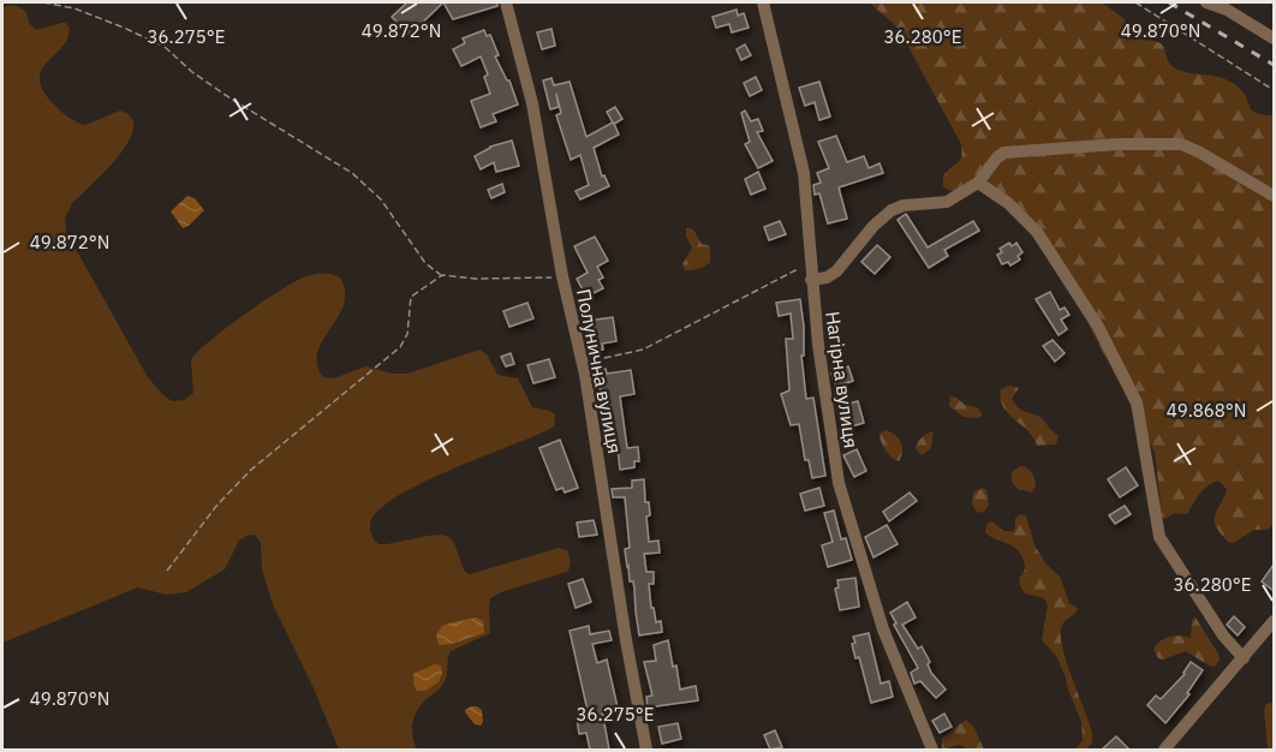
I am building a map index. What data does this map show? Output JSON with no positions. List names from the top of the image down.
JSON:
{
  "streets": {
    "street": ["Полунична вулиця", "Нагірна вулиця"]
  },
  "coordinates": [
    "49.872°N",
    "49.870°N",
    "36.275°E",
    "36.280°E",
    "49.868°N"
  ]
}
